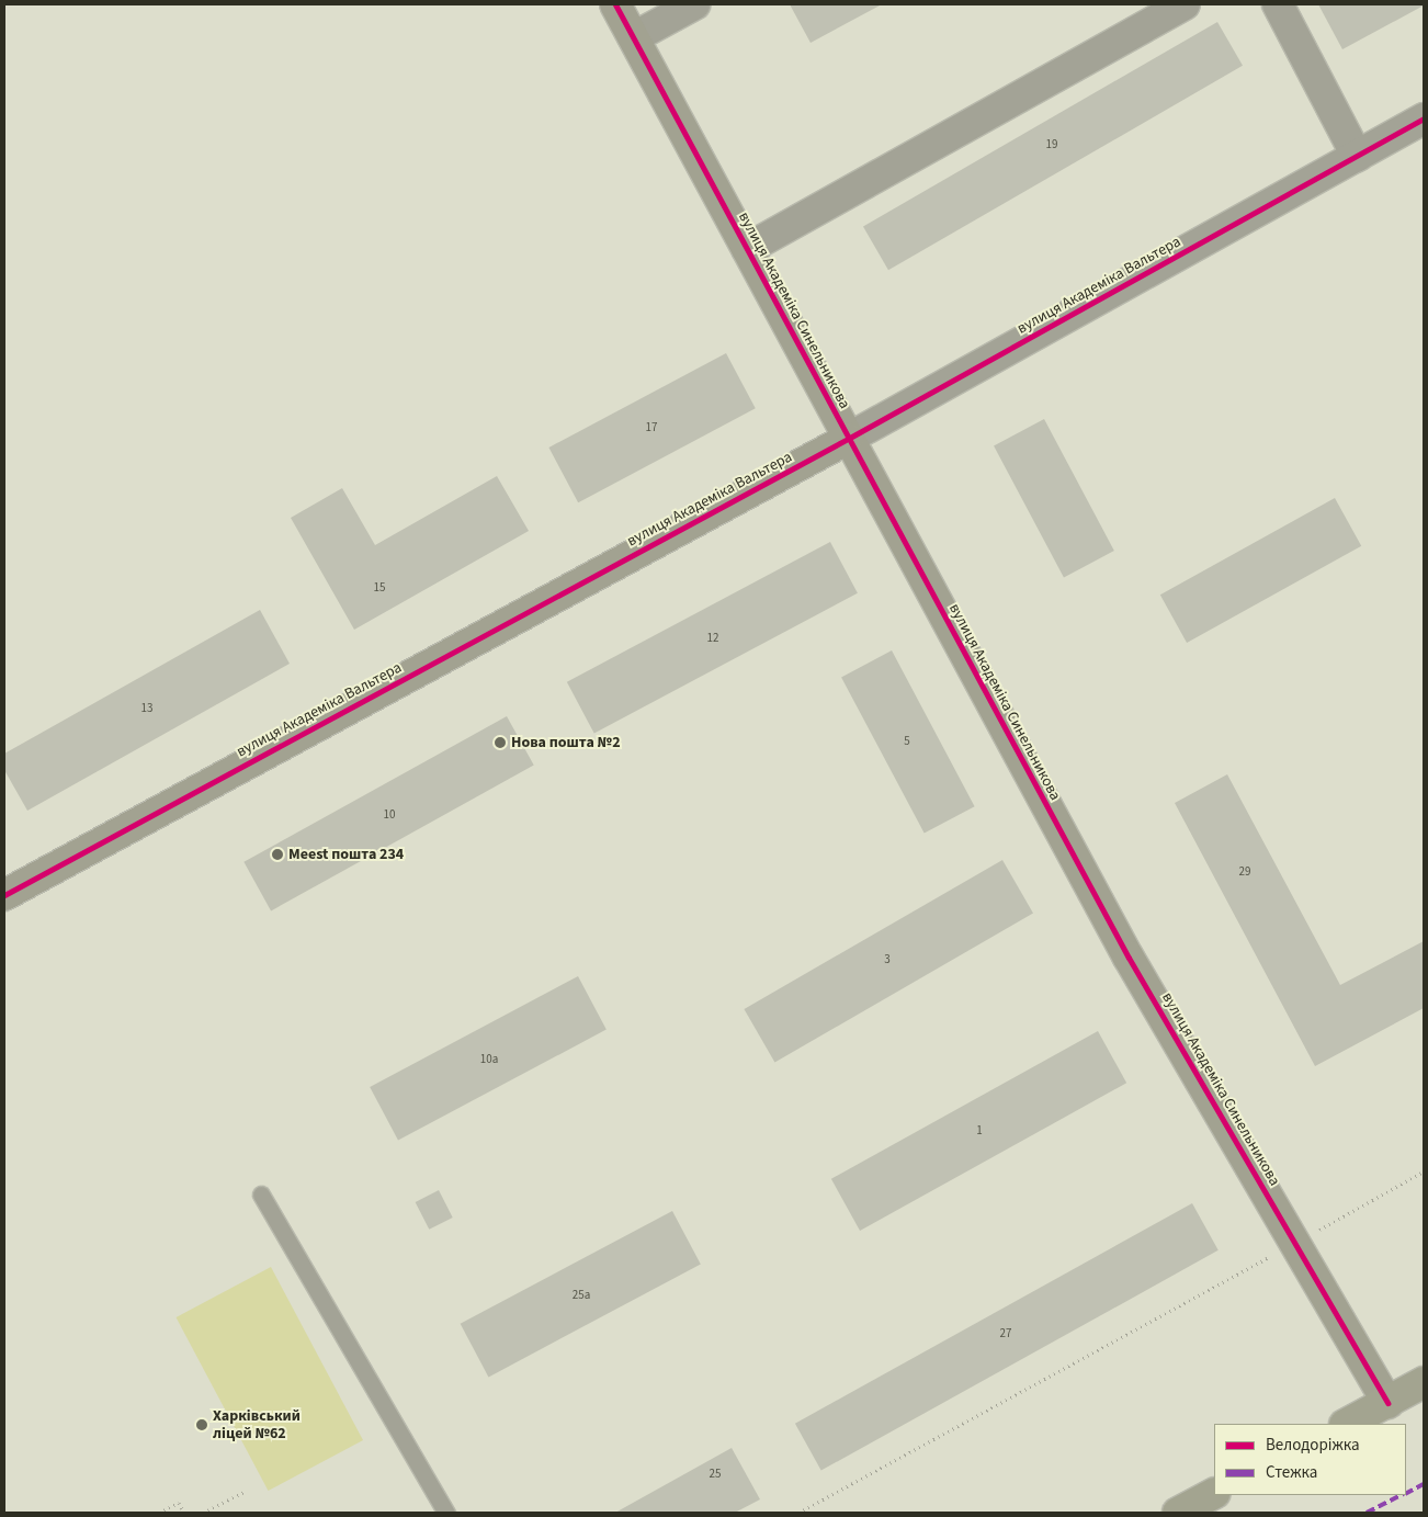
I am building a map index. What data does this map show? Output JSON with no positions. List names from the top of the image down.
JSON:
{
  "streets": {
    "street": ["вулиця Академіка Вальтера", "вулиця Академіка Синельникова"]
  },
  "crossings": [
    ["вулиця Академіка Вальтера", "вулиця Академіка Синельникова"]
  ],
  "places": ["Нова пошта №2", "Meest пошта 234", "Харківський ліцей №62"],
  "house_numbers": [
    "19",
    "17",
    "15",
    "12",
    "13",
    "5",
    "10",
    "29",
    "3",
    "10а",
    "1",
    "25а",
    "27",
    "25"
  ],
  "legend": ["Велодоріжка", "Стежка"]
}
